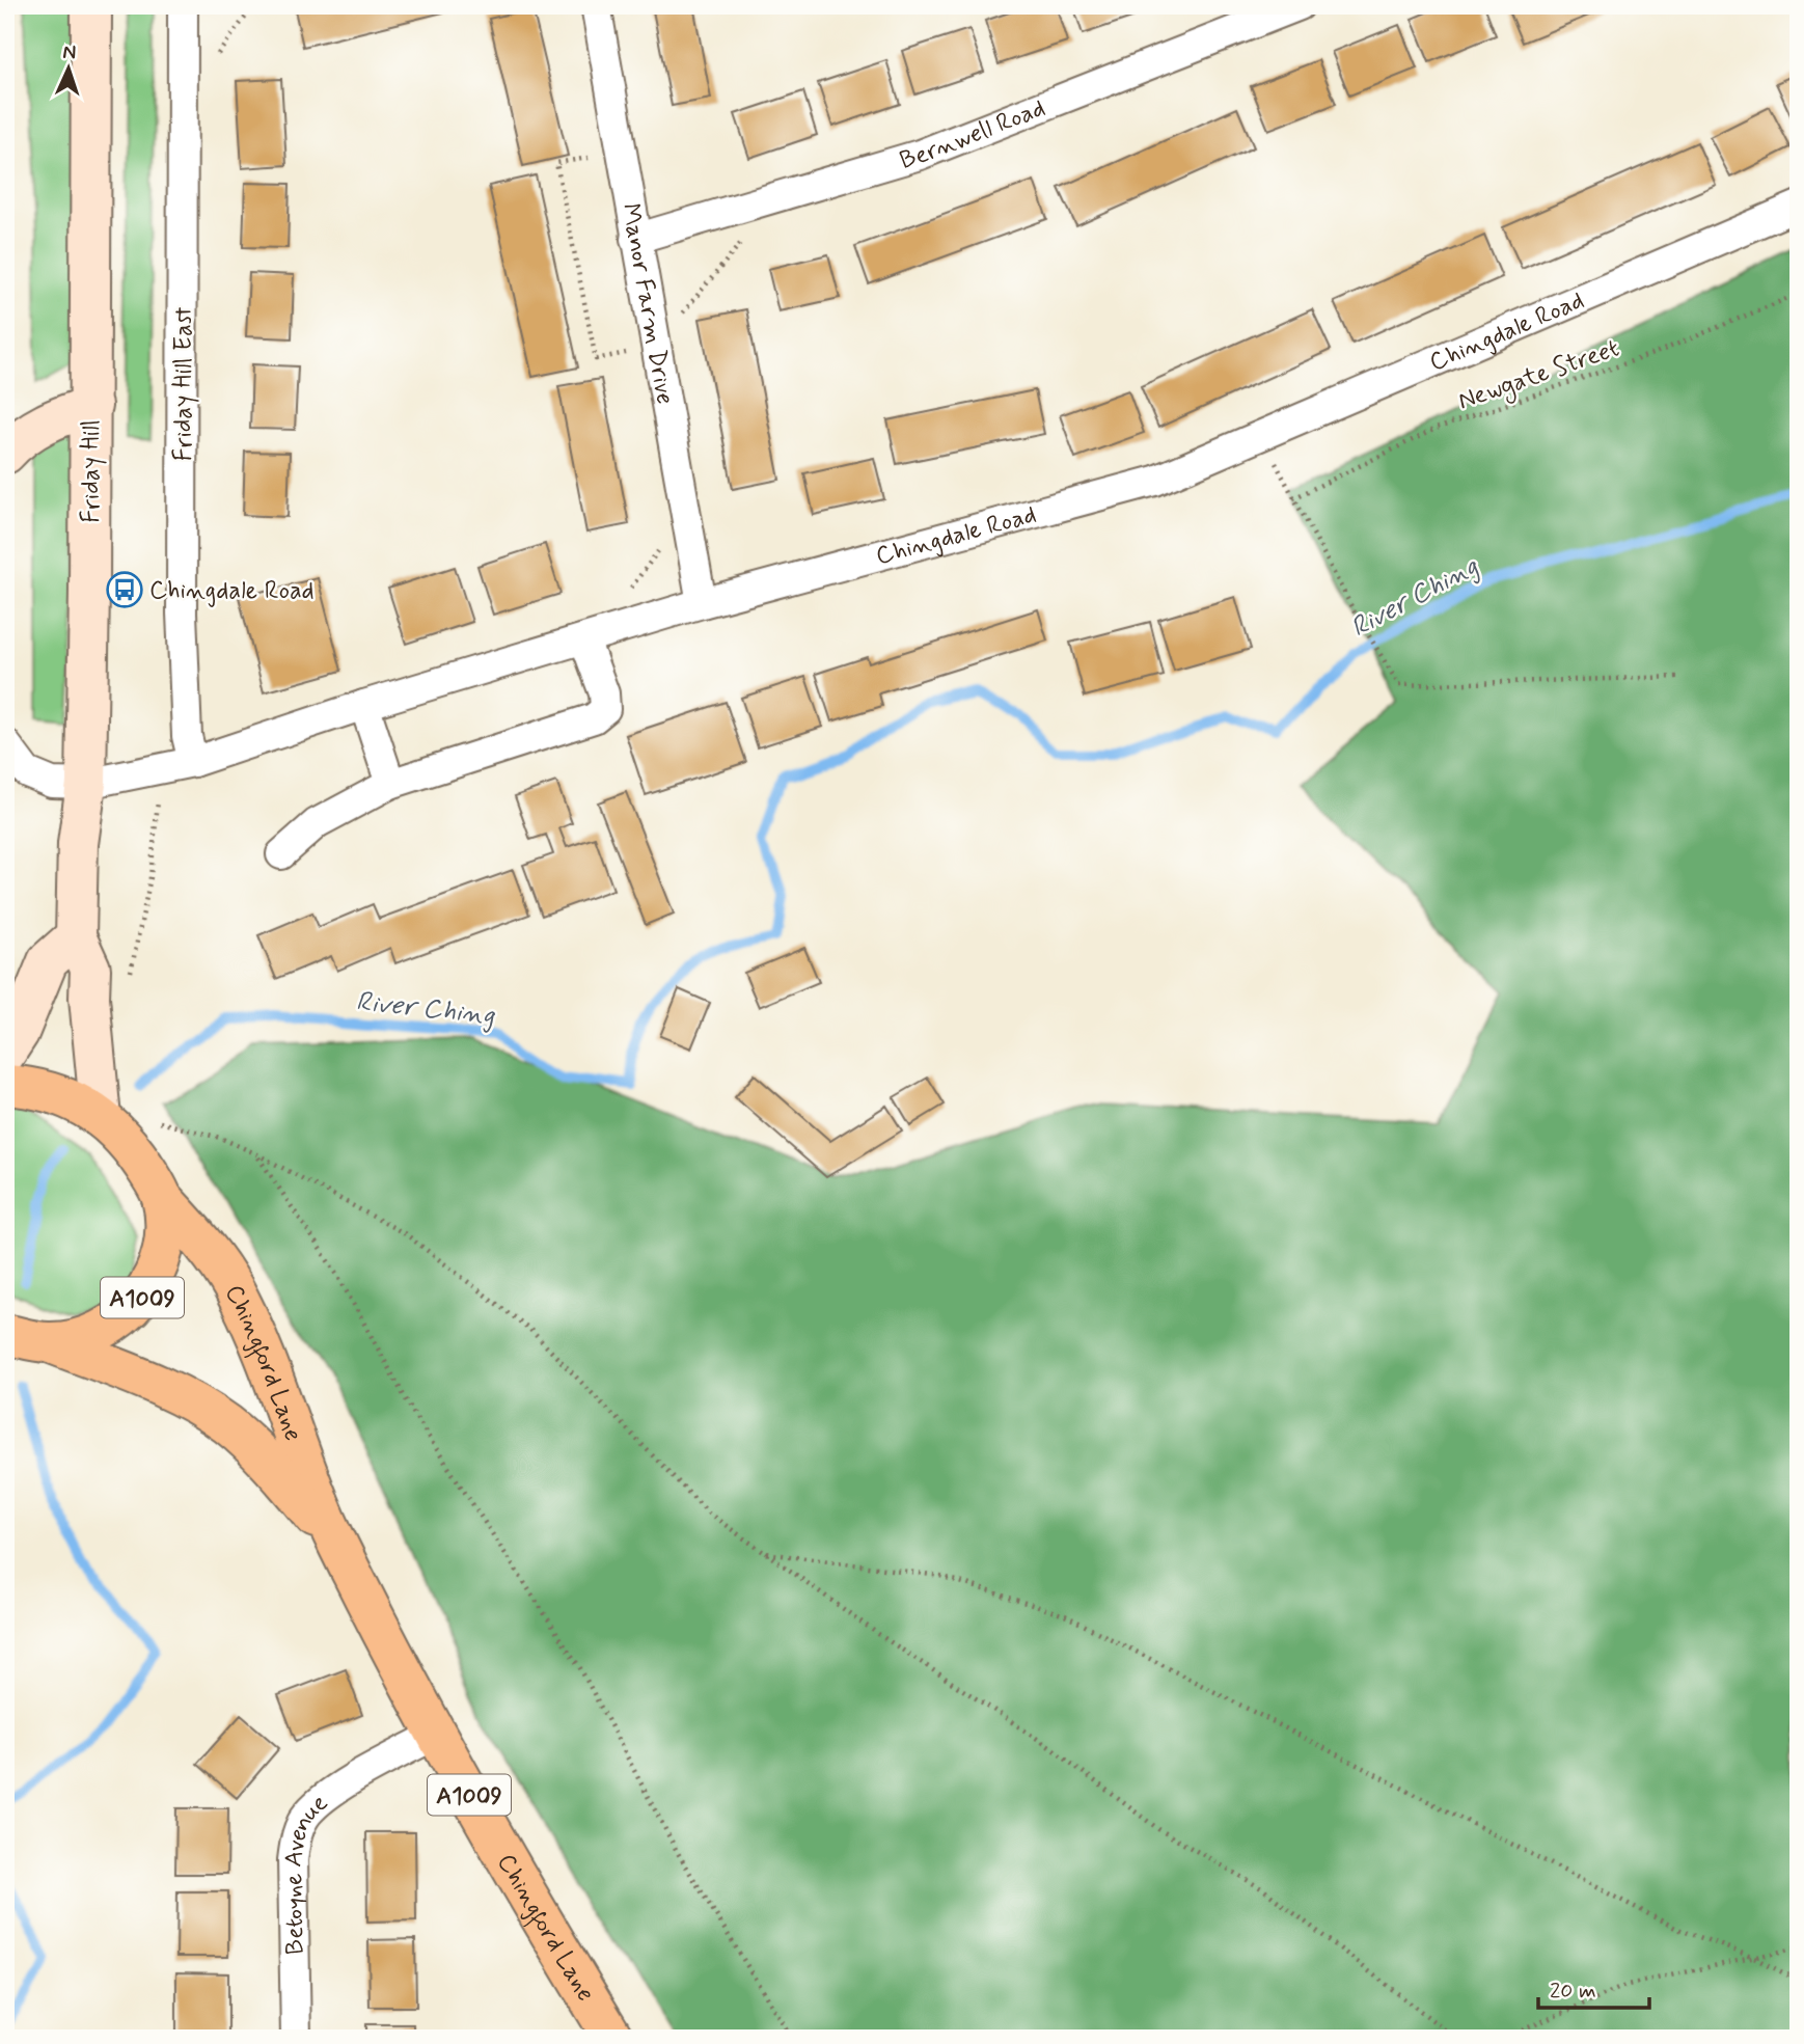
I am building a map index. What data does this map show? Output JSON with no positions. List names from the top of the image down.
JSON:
{
  "streets": {
    "main road": ["Friday Hill", "A1009", "Chingford Lane"],
    "street": [
      "Bernwell Road",
      "Manor Farm Drive",
      "Chingdale Road",
      "Friday Hill East",
      "Betoyne Avenue"
    ],
    "path": ["Newgate Street"]
  },
  "crossings": [
    ["Bernwell Road", "Manor Farm Drive"],
    ["Manor Farm Drive", "Chingdale Road"],
    ["Chingdale Road", "Friday Hill East"],
    ["Chingdale Road", "Friday Hill"],
    ["Friday Hill", "A1009"],
    ["A1009", "Chingford Lane"],
    ["Chingford Lane", "Betoyne Avenue"]
  ],
  "water": ["River Ching"],
  "places": {
    "bus stop": ["Chingdale Road"]
  },
  "scale_bar": "20 m",
  "north": "top"
}
